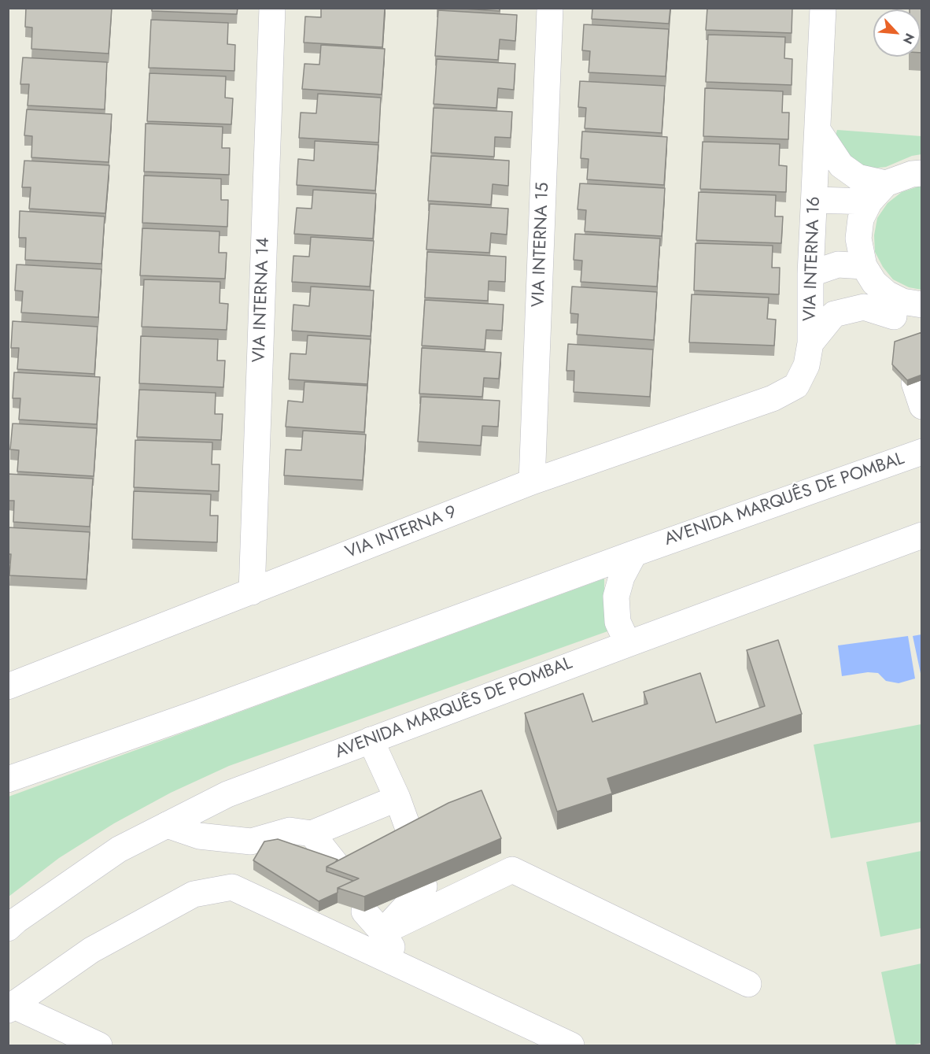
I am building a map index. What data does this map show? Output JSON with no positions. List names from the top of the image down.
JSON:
{
  "streets": {
    "street": [
      "VIA INTERNA 15",
      "VIA INTERNA 16",
      "VIA INTERNA 14",
      "AVENIDA MARQUÊS DE POMBAL",
      "VIA INTERNA 9"
    ]
  },
  "crossings": [
    ["VIA INTERNA 15", "VIA INTERNA 9"],
    ["VIA INTERNA 16", "VIA INTERNA 9"],
    ["VIA INTERNA 14", "VIA INTERNA 9"]
  ],
  "north": "bottom right"
}
